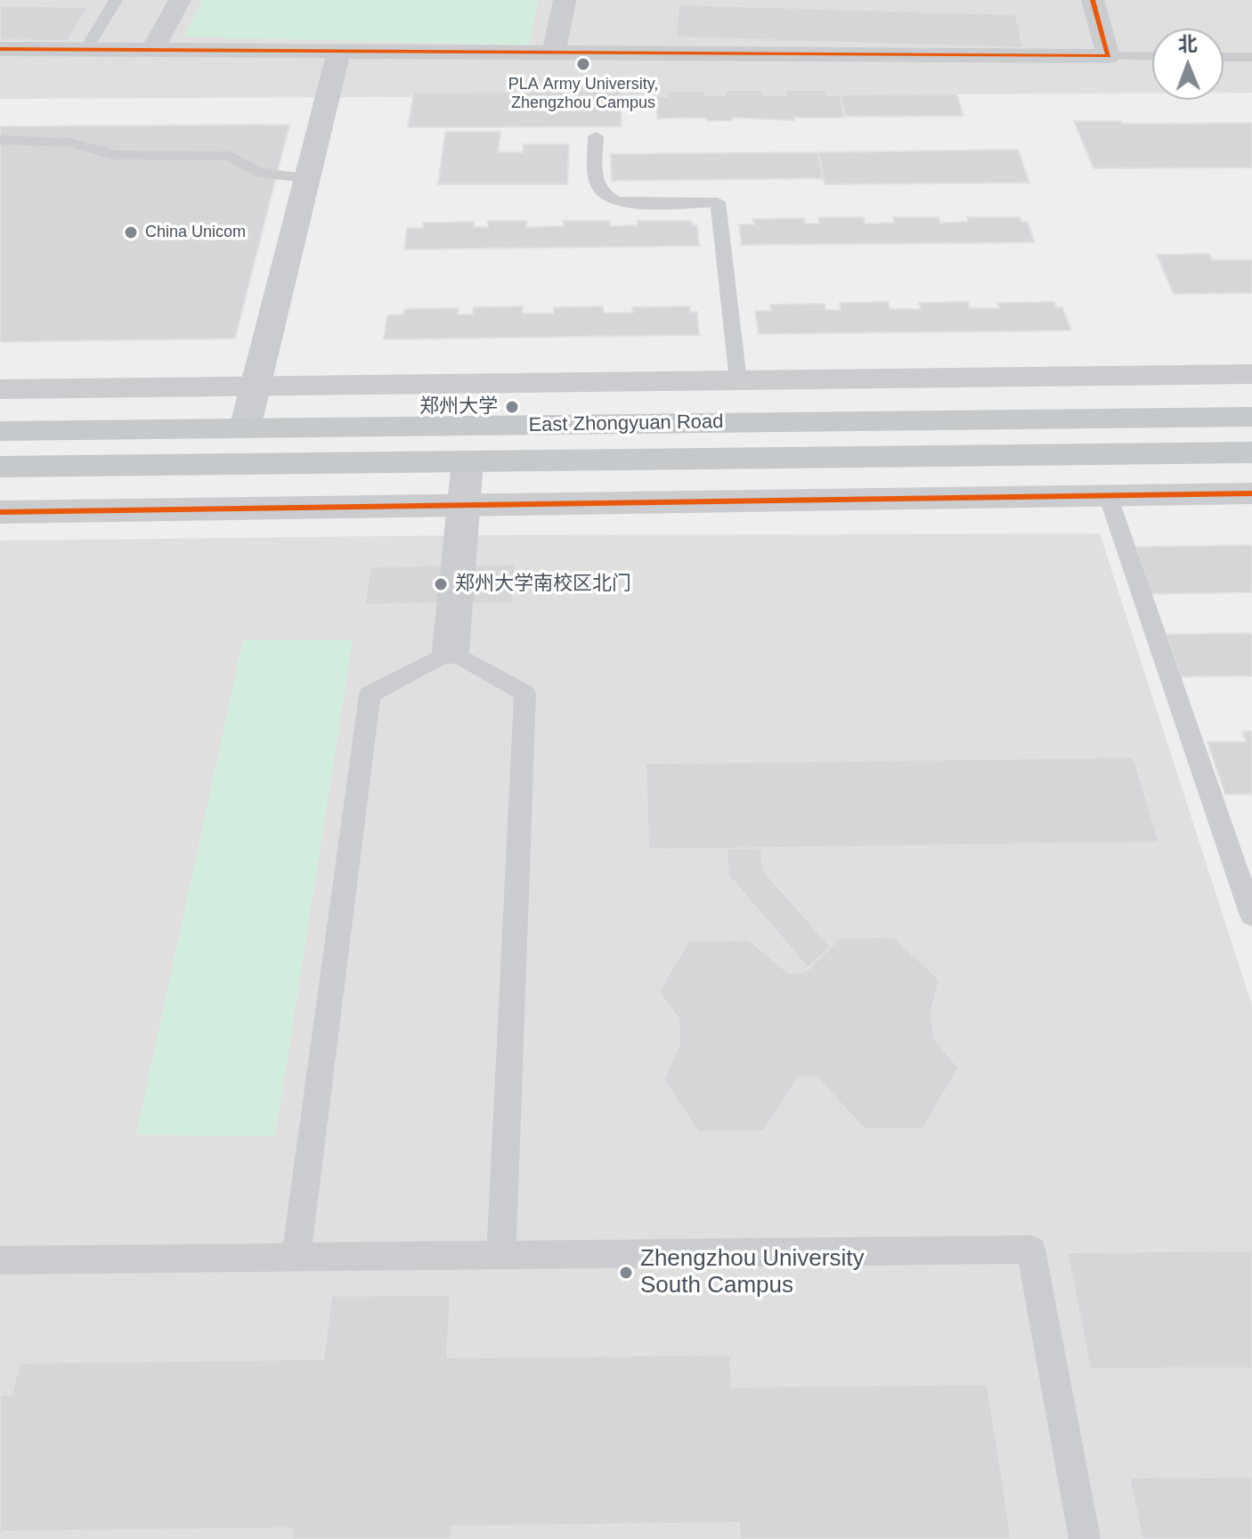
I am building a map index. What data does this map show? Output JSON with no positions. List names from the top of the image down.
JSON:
{
  "streets": {
    "main road": ["East Zhongyuan Road"]
  },
  "places": [
    "PLA Army University, Zhengzhou Campus",
    "China Unicom",
    "郑州大学",
    "郑州大学南校区北门",
    "Zhengzhou University South Campus"
  ],
  "north": "top"
}
